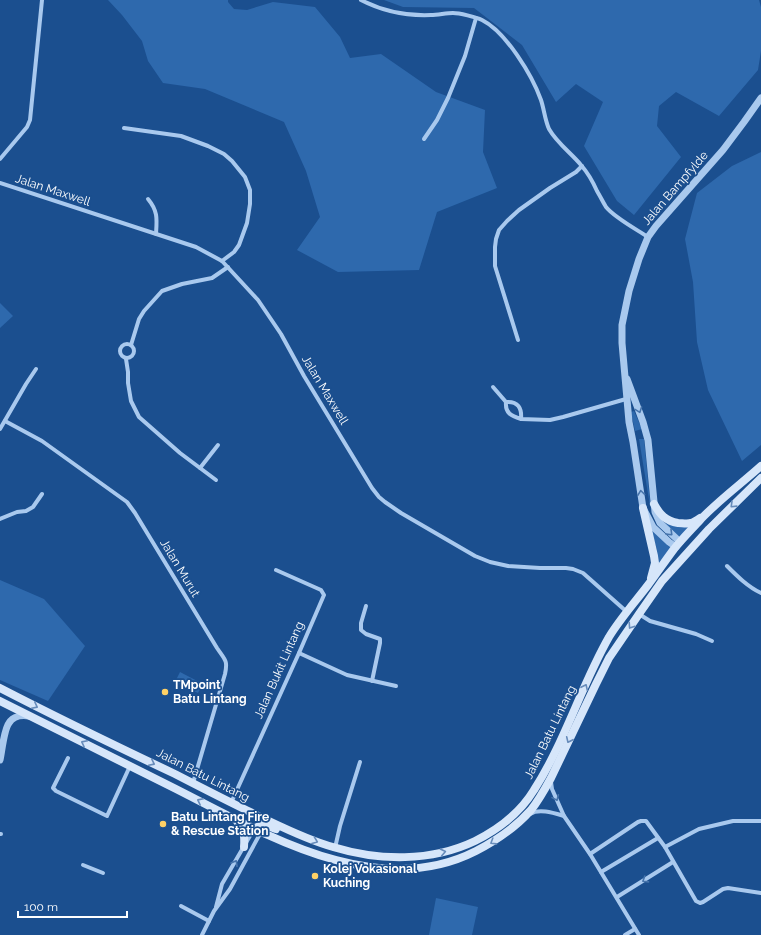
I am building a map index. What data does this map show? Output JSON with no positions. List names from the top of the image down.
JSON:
{
  "streets": {
    "main road": ["Jalan Batu Lintang"],
    "street": [
      "Jalan Bampfylde",
      "Jalan Maxwell",
      "Jalan Murut",
      "Jalan Bukit Lintang"
    ]
  },
  "crossings": [
    ["Jalan Bampfylde", "Jalan Batu Lintang"],
    ["Jalan Maxwell", "Jalan Batu Lintang"],
    ["Jalan Murut", "Jalan Batu Lintang"],
    ["Jalan Bukit Lintang", "Jalan Batu Lintang"]
  ],
  "places": ["TMpoint Batu Lintang", "Batu Lintang Fire & Rescue Station", "Kolej Vokasional Kuching"],
  "scale_bar": "100 m"
}
